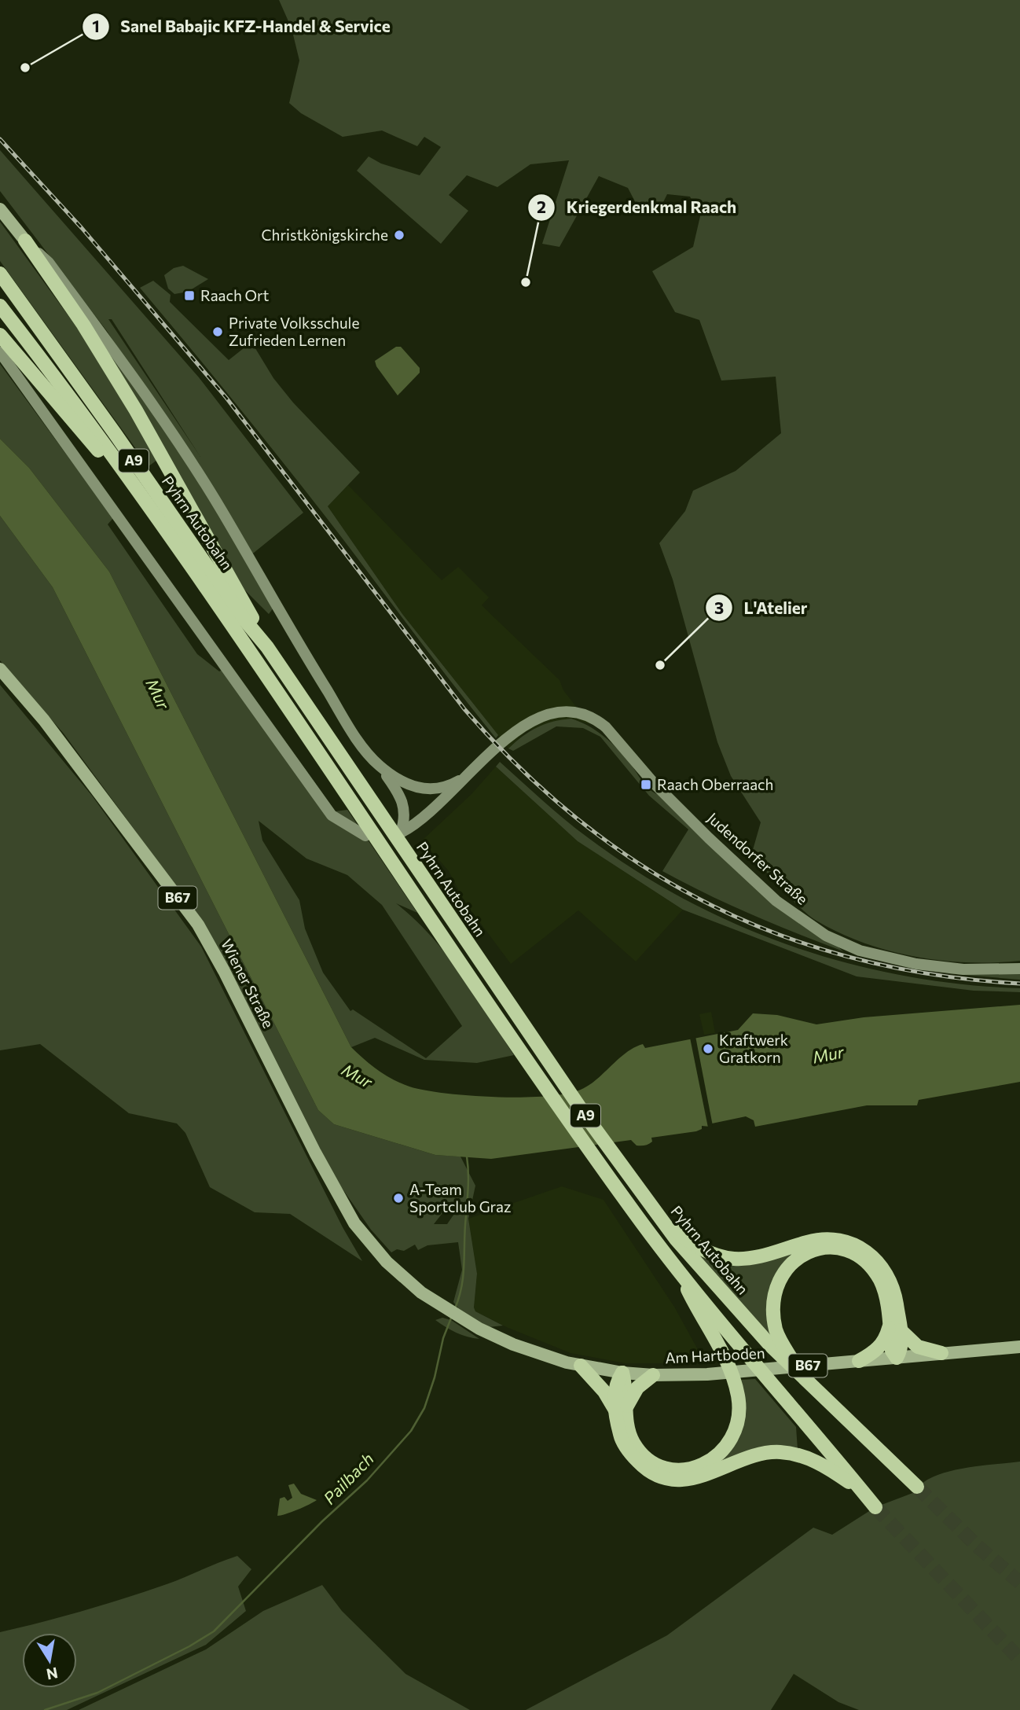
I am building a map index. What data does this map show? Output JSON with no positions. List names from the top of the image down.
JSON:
{
  "streets": {
    "highway": ["A9", "Pyhrn Autobahn"],
    "main road": [
      "Judendorfer Straße",
      "B67",
      "Wiener Straße",
      "Am Hartboden"
    ]
  },
  "crossings": [
    ["Wiener Straße", "Am Hartboden"]
  ],
  "water": ["Mur", "Pailbach"],
  "places": {
    "other": [
      "Sanel Babajic KFZ-Handel & Service",
      "Christkönigskirche",
      "Kriegerdenkmal Raach",
      "Private Volksschule Zufrieden Lernen",
      "L'Atelier",
      "Kraftwerk Gratkorn",
      "A-Team Sportclub Graz"
    ],
    "transit": ["Raach Ort", "Raach Oberraach"]
  },
  "north": "bottom"
}
